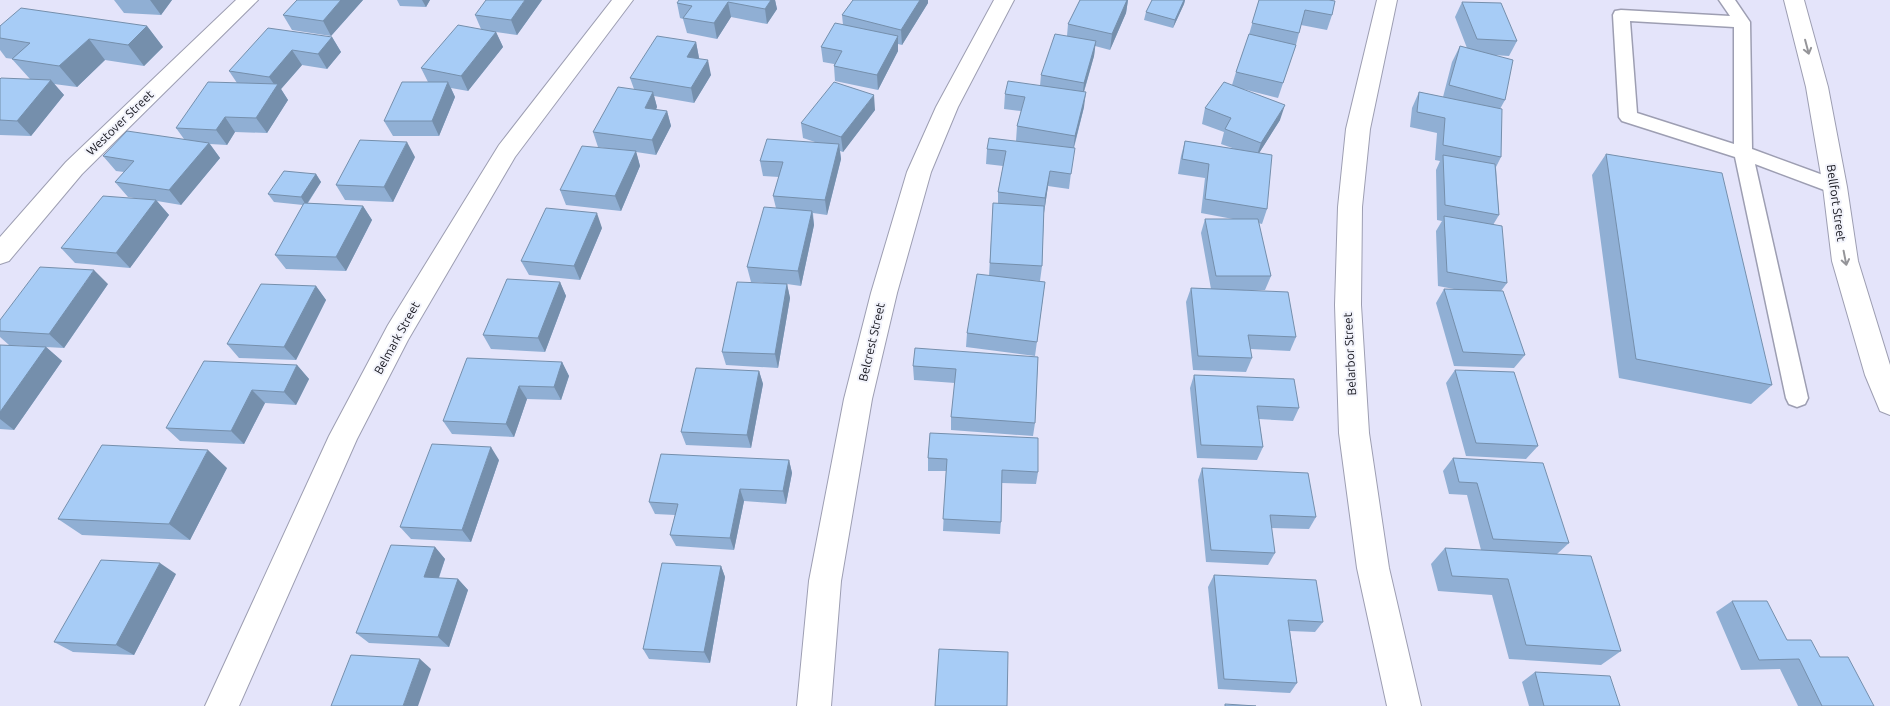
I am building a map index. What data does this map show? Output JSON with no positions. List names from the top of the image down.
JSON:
{
  "streets": {
    "street": [
      "Westover Street",
      "Bellfort Street",
      "Belmark Street",
      "Belcrest Street",
      "Belarbor Street"
    ]
  },
  "one_way": ["Bellfort Street"]
}
